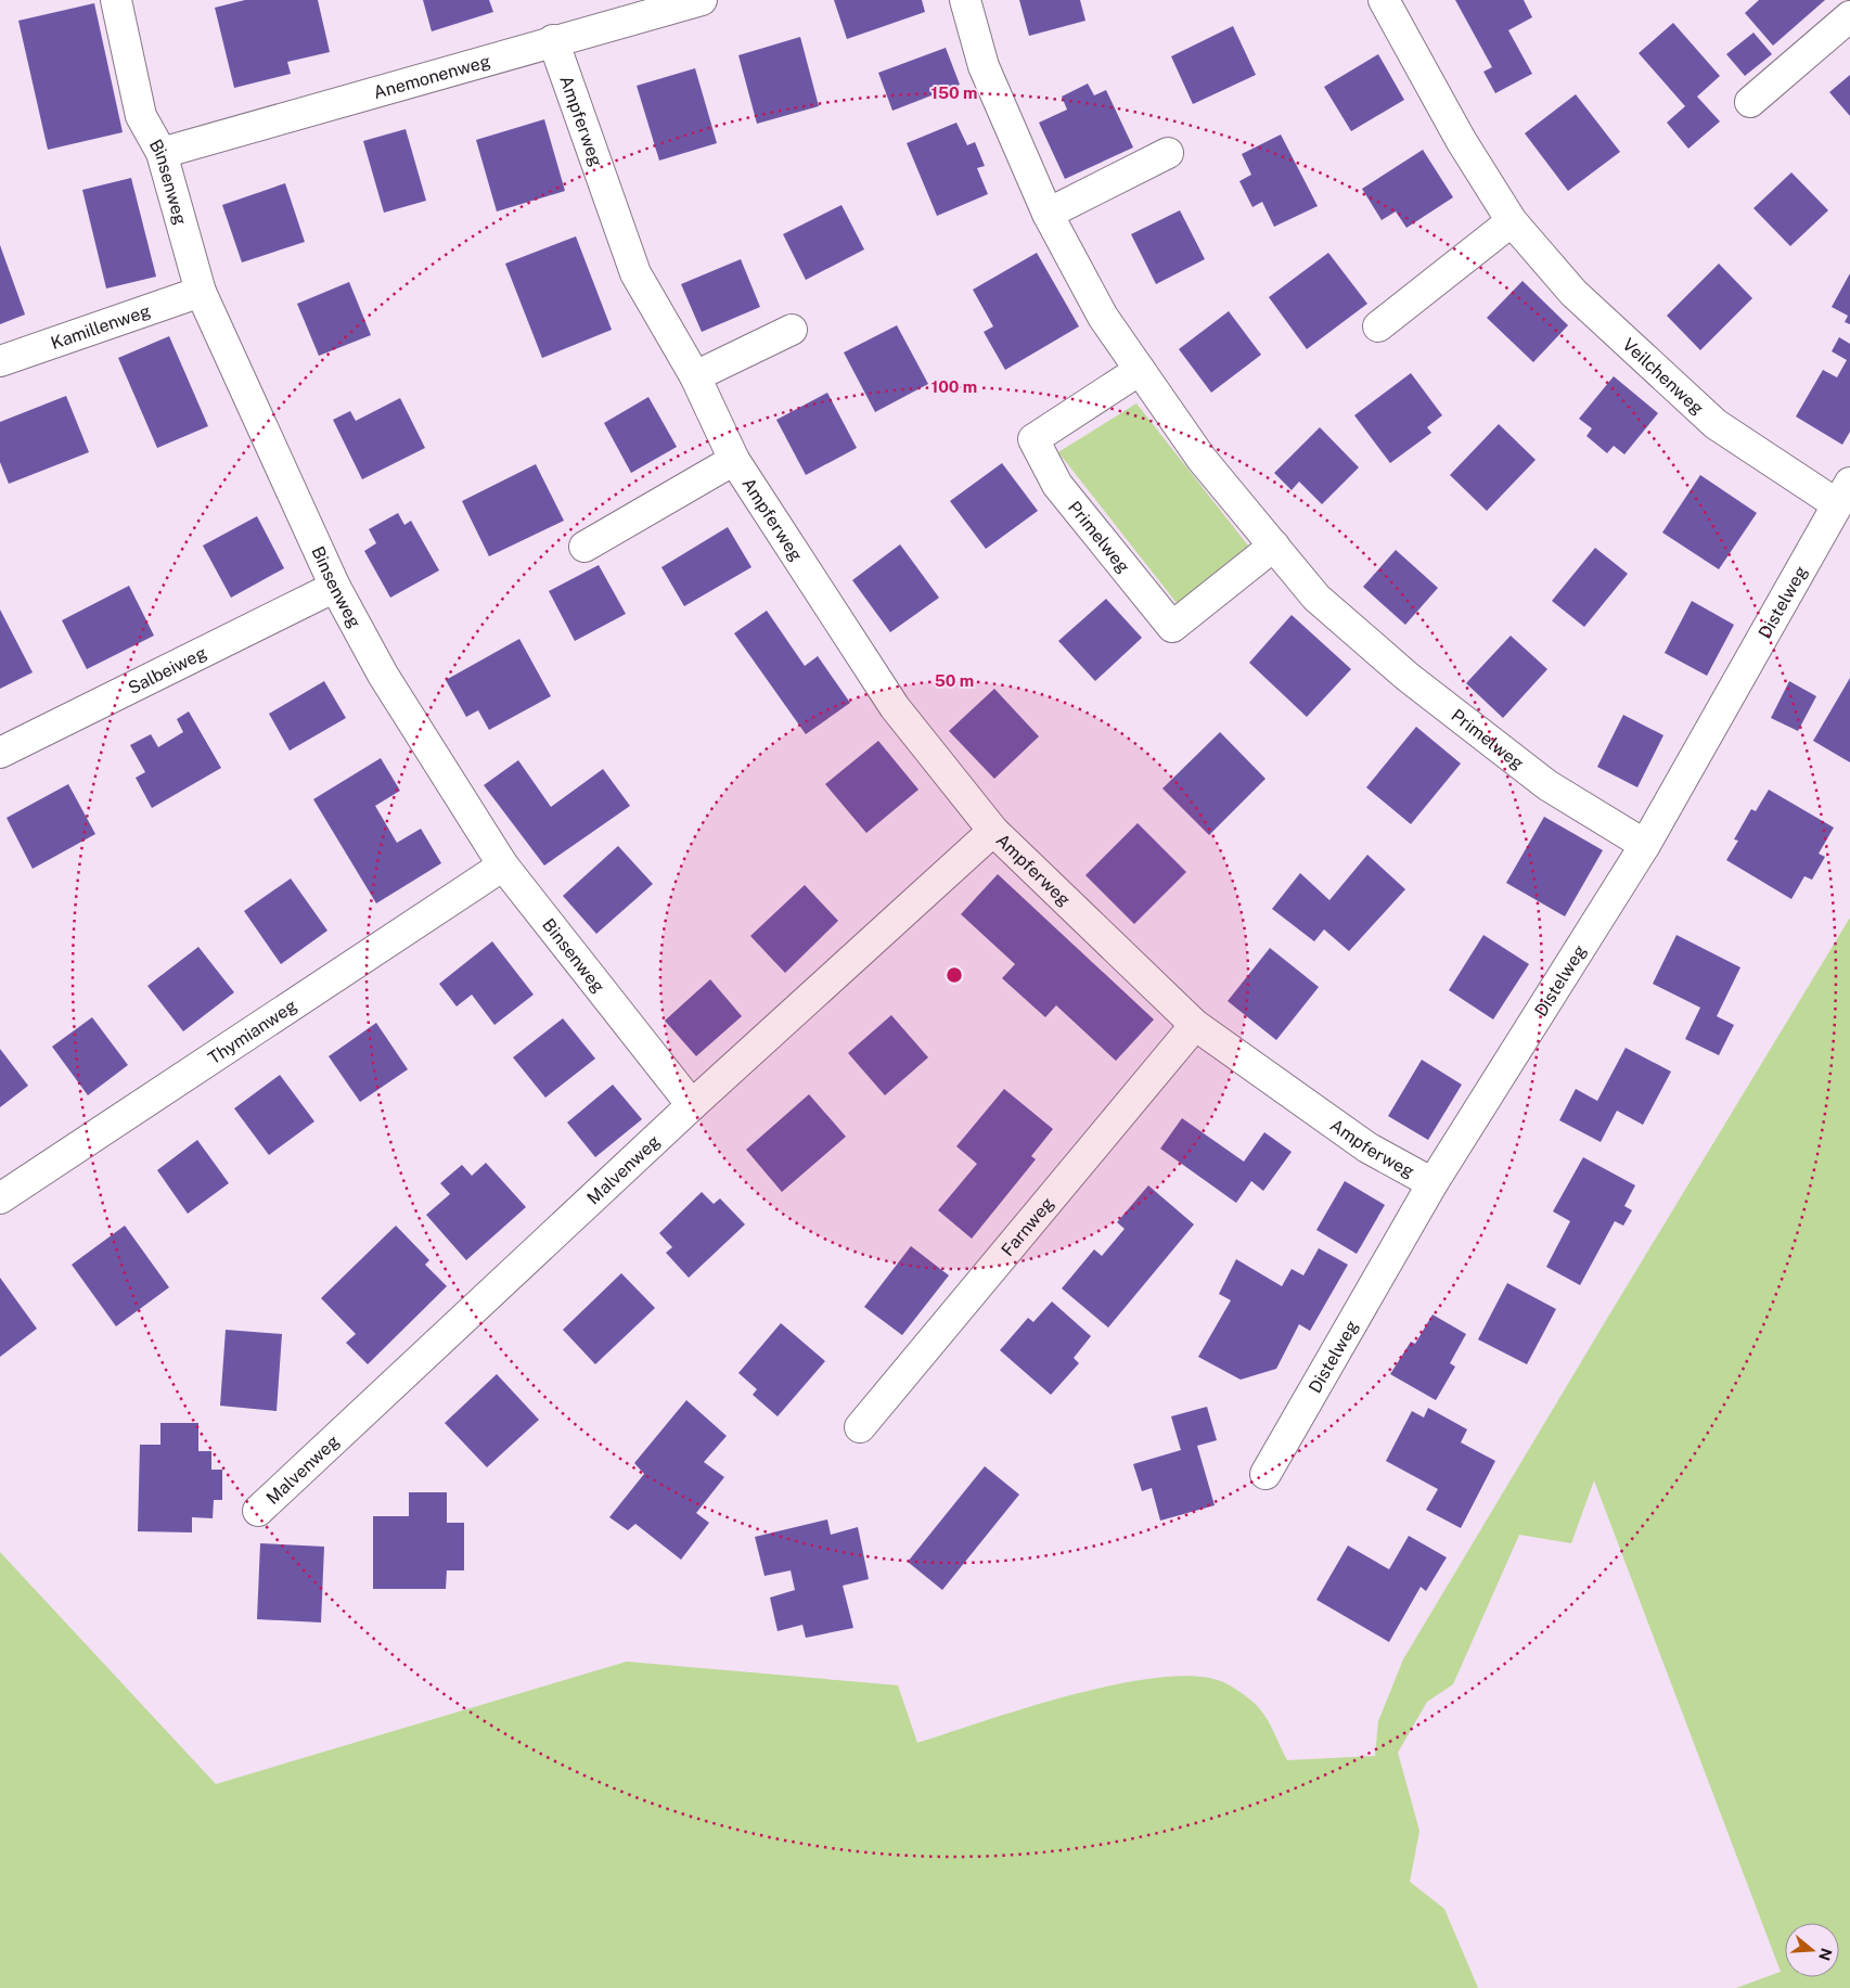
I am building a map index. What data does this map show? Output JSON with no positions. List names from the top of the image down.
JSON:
{
  "streets": {
    "street": [
      "Anemonenweg",
      "Ampferweg",
      "Binsenweg",
      "Kamillenweg",
      "Veilchenweg",
      "Primelweg",
      "Distelweg",
      "Salbeiweg",
      "Thymianweg",
      "Malvenweg",
      "Farnweg"
    ]
  },
  "crossings": [
    ["Anemonenweg", "Ampferweg"],
    ["Anemonenweg", "Binsenweg"],
    ["Ampferweg", "Distelweg"],
    ["Ampferweg", "Malvenweg"],
    ["Ampferweg", "Farnweg"],
    ["Binsenweg", "Kamillenweg"],
    ["Binsenweg", "Salbeiweg"],
    ["Binsenweg", "Thymianweg"],
    ["Binsenweg", "Malvenweg"],
    ["Veilchenweg", "Distelweg"],
    ["Primelweg", "Distelweg"]
  ],
  "north": "right",
  "rings": ["150 m", "100 m", "50 m"]
}
